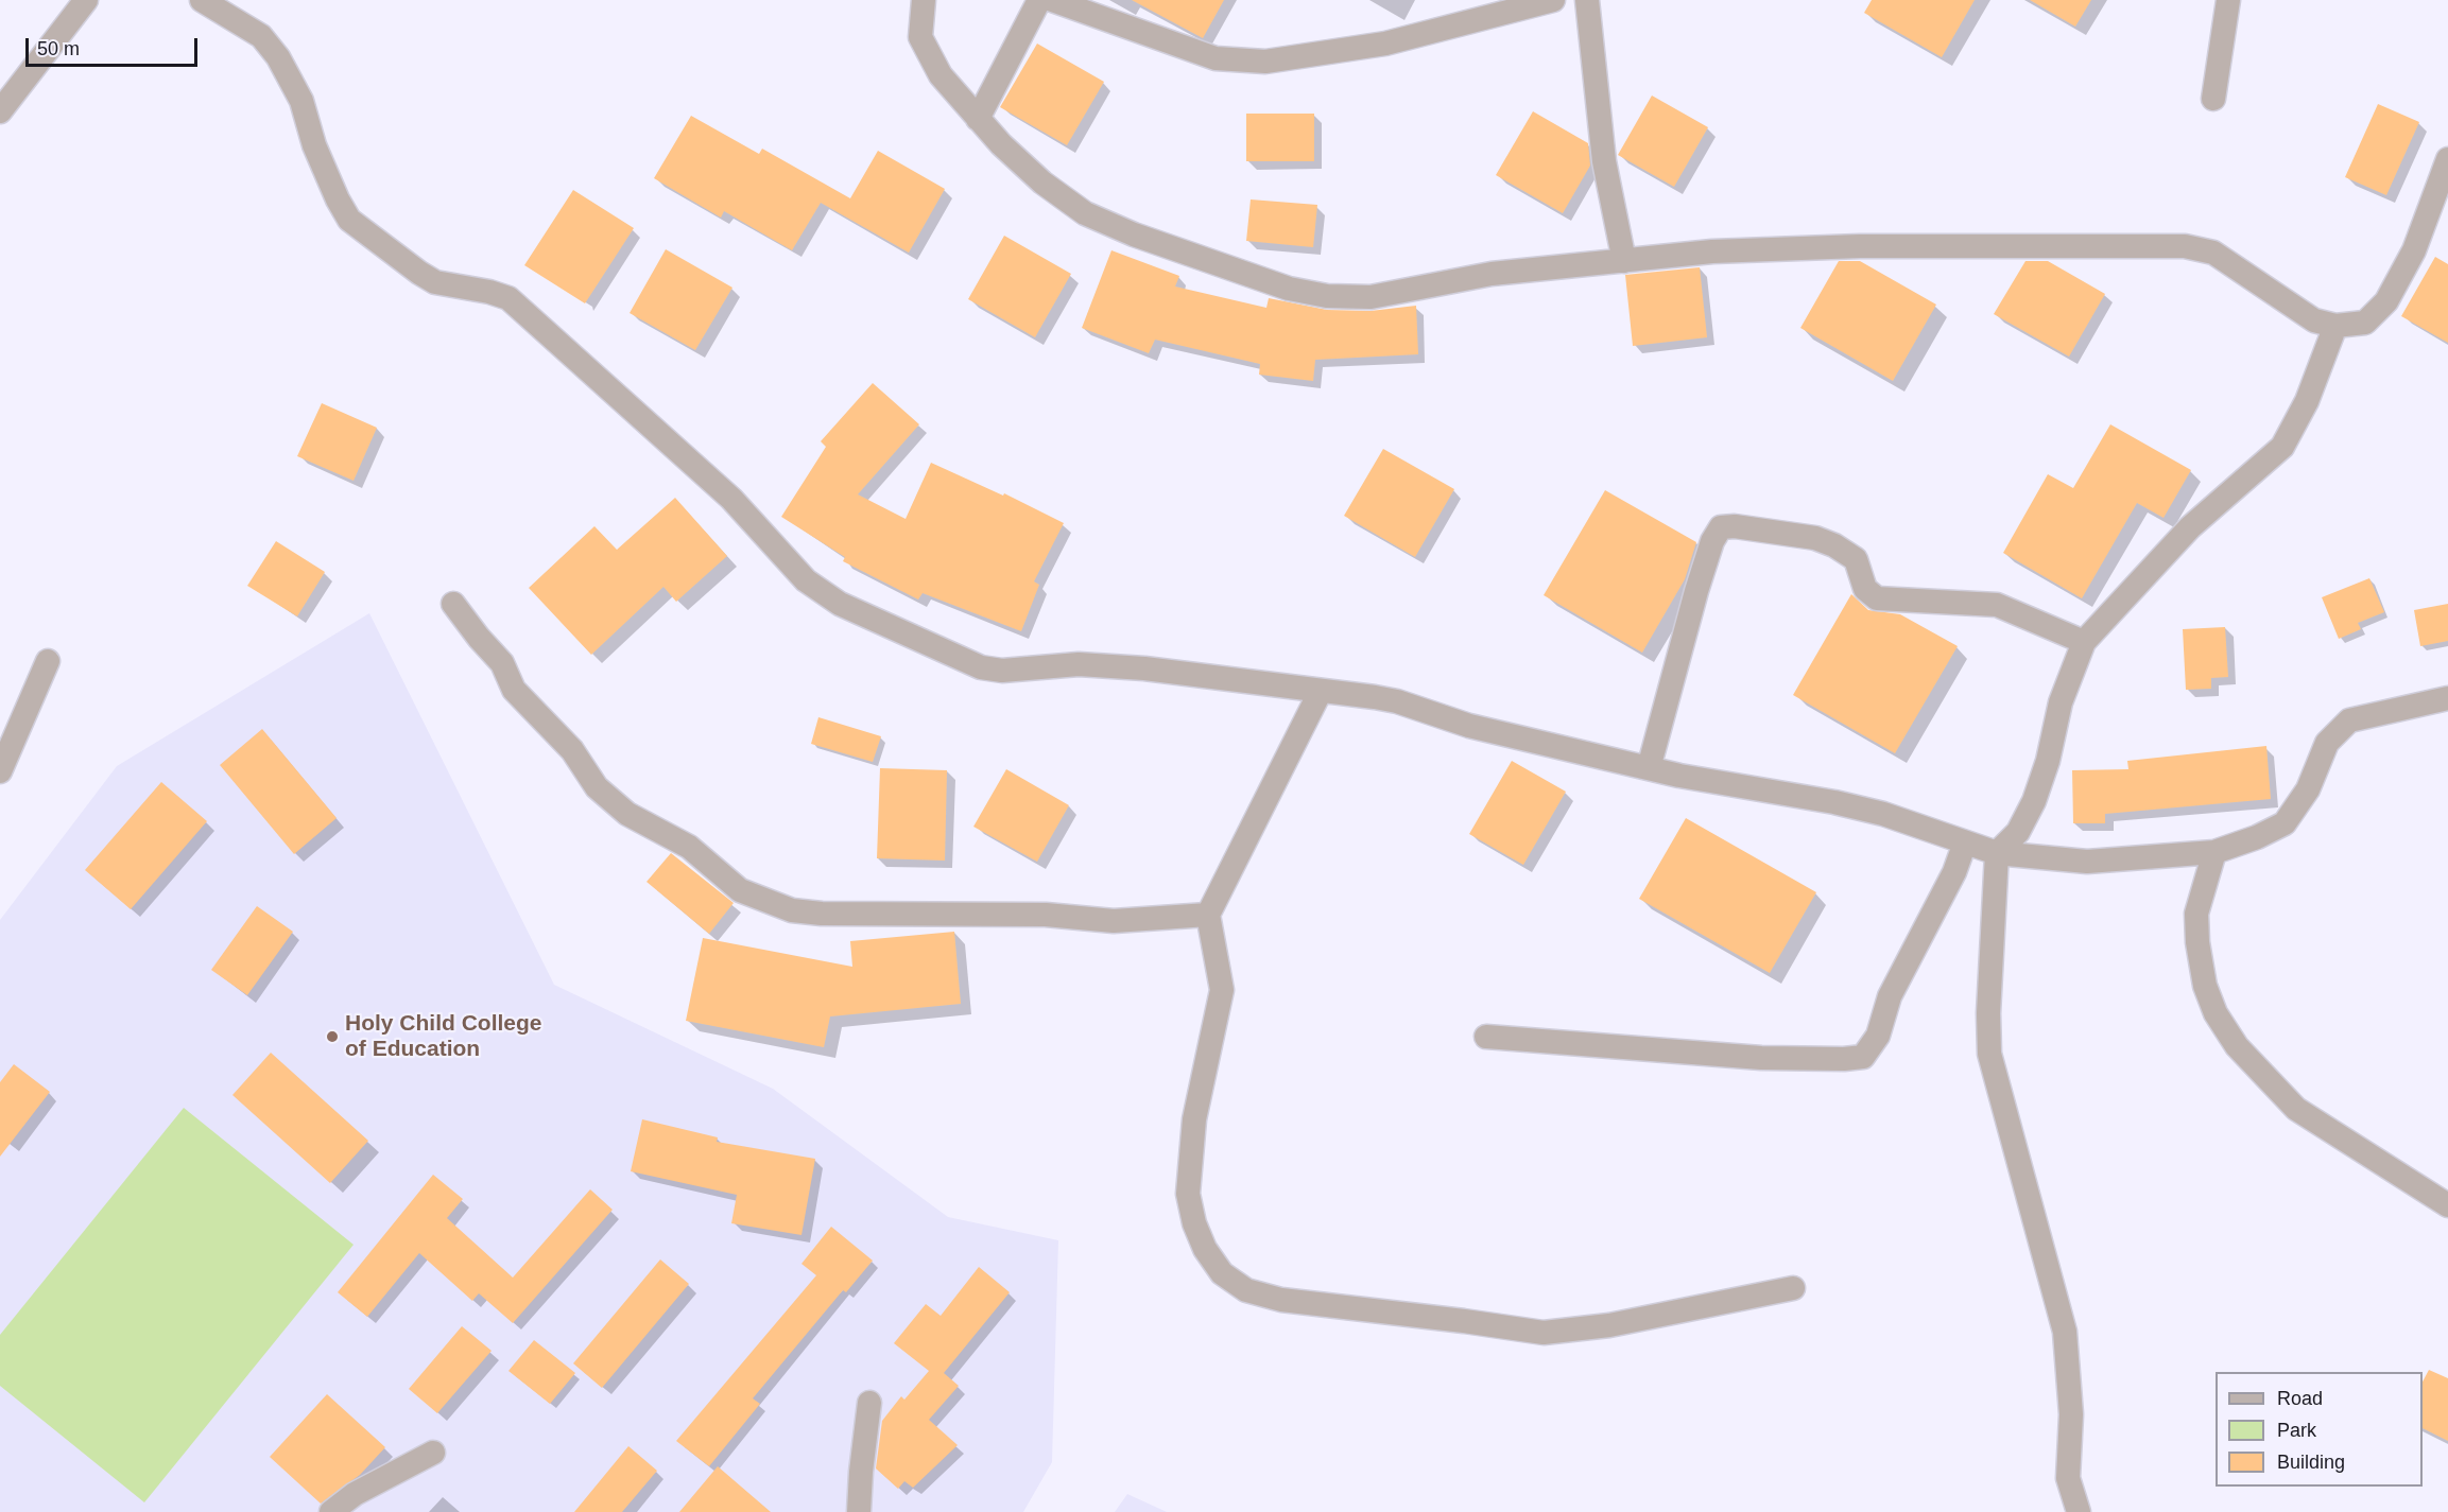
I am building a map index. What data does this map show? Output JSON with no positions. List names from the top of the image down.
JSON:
{
  "places": ["Holy Child College of Education"],
  "legend": ["Road", "Park", "Building"],
  "scale_bar": "50 m"
}
